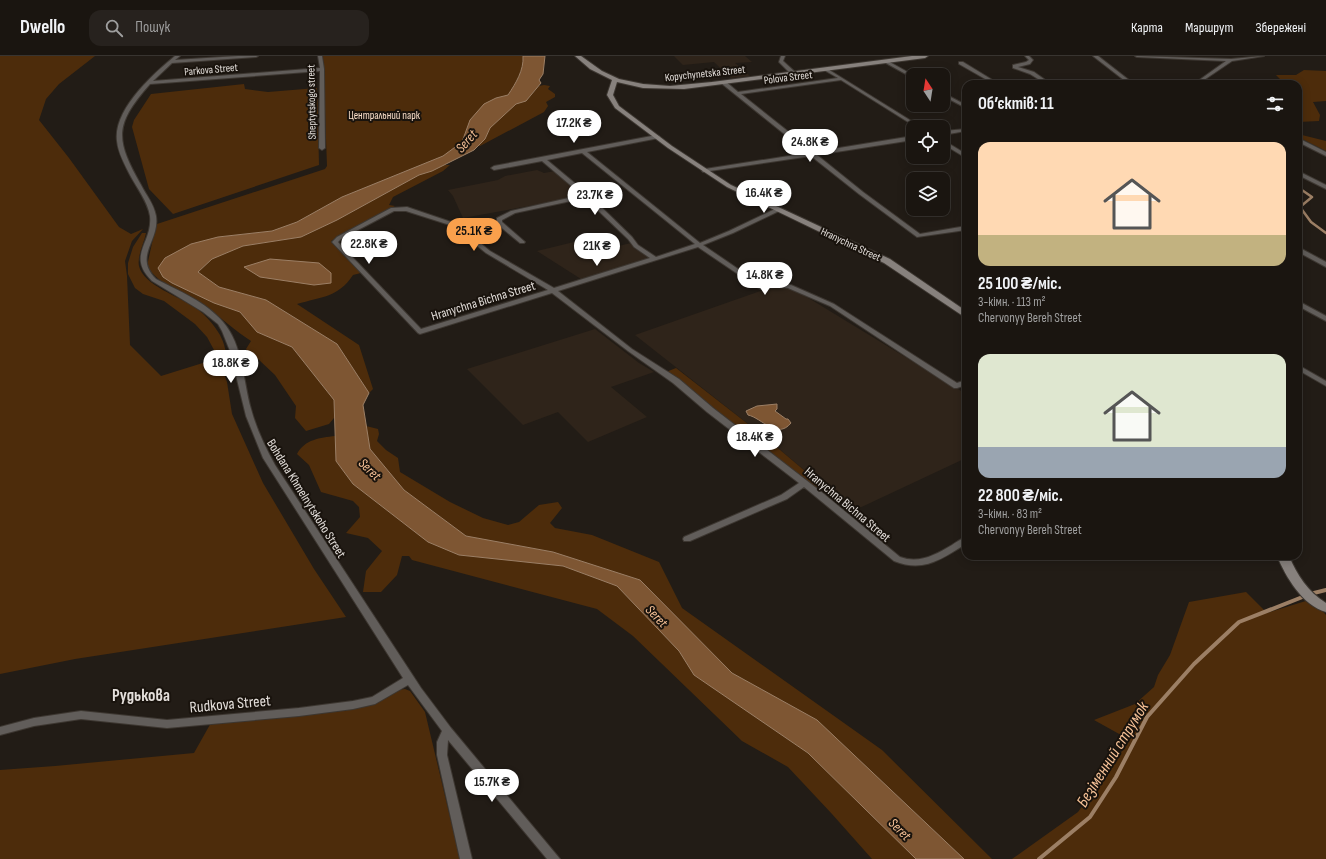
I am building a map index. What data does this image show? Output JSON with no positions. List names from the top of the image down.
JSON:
{
  "streets": {
    "street": [
      "Parkova Street",
      "Kopychynetska Street",
      "Polova Street",
      "Sheptytskogo street",
      "Hranychna Street",
      "Hranychna Bichna Street",
      "Bohdana Khmelnytskoho Street",
      "Rudkova Street"
    ]
  },
  "crossings": [
    ["Parkova Street", "Sheptytskogo street"],
    ["Parkova Street", "Bohdana Khmelnytskoho Street"],
    ["Kopychynetska Street", "Hranychna Street"],
    ["Hranychna Street", "Hranychna Bichna Street"],
    ["Bohdana Khmelnytskoho Street", "Rudkova Street"]
  ],
  "districts": ["Рудькова"],
  "water": ["Seret", "Безіменний струмок"],
  "parks": ["Центральний парк"],
  "north": "top",
  "page": {
    "header": "Dwello",
    "search": "Пошук",
    "nav": ["Карта", "Маршрут", "Збережені"],
    "heading": "Об’єктів: 11",
    "price": [
      "17.2K ₴",
      "24.8K ₴",
      "16.4K ₴",
      "23.7K ₴",
      "25.1K ₴",
      "22.8K ₴",
      "21K ₴",
      "14.8K ₴",
      "18.8K ₴",
      "18.4K ₴",
      "15.7K ₴"
    ],
    "list": [
      {
        "name": "25 100 ₴/міс.",
        "note": "3-кімн. · 113 m² · Chervonyy Bereh Street"
      },
      {
        "name": "22 800 ₴/міс.",
        "note": "3-кімн. · 83 m² · Chervonyy Bereh Street"
      }
    ]
  }
}
